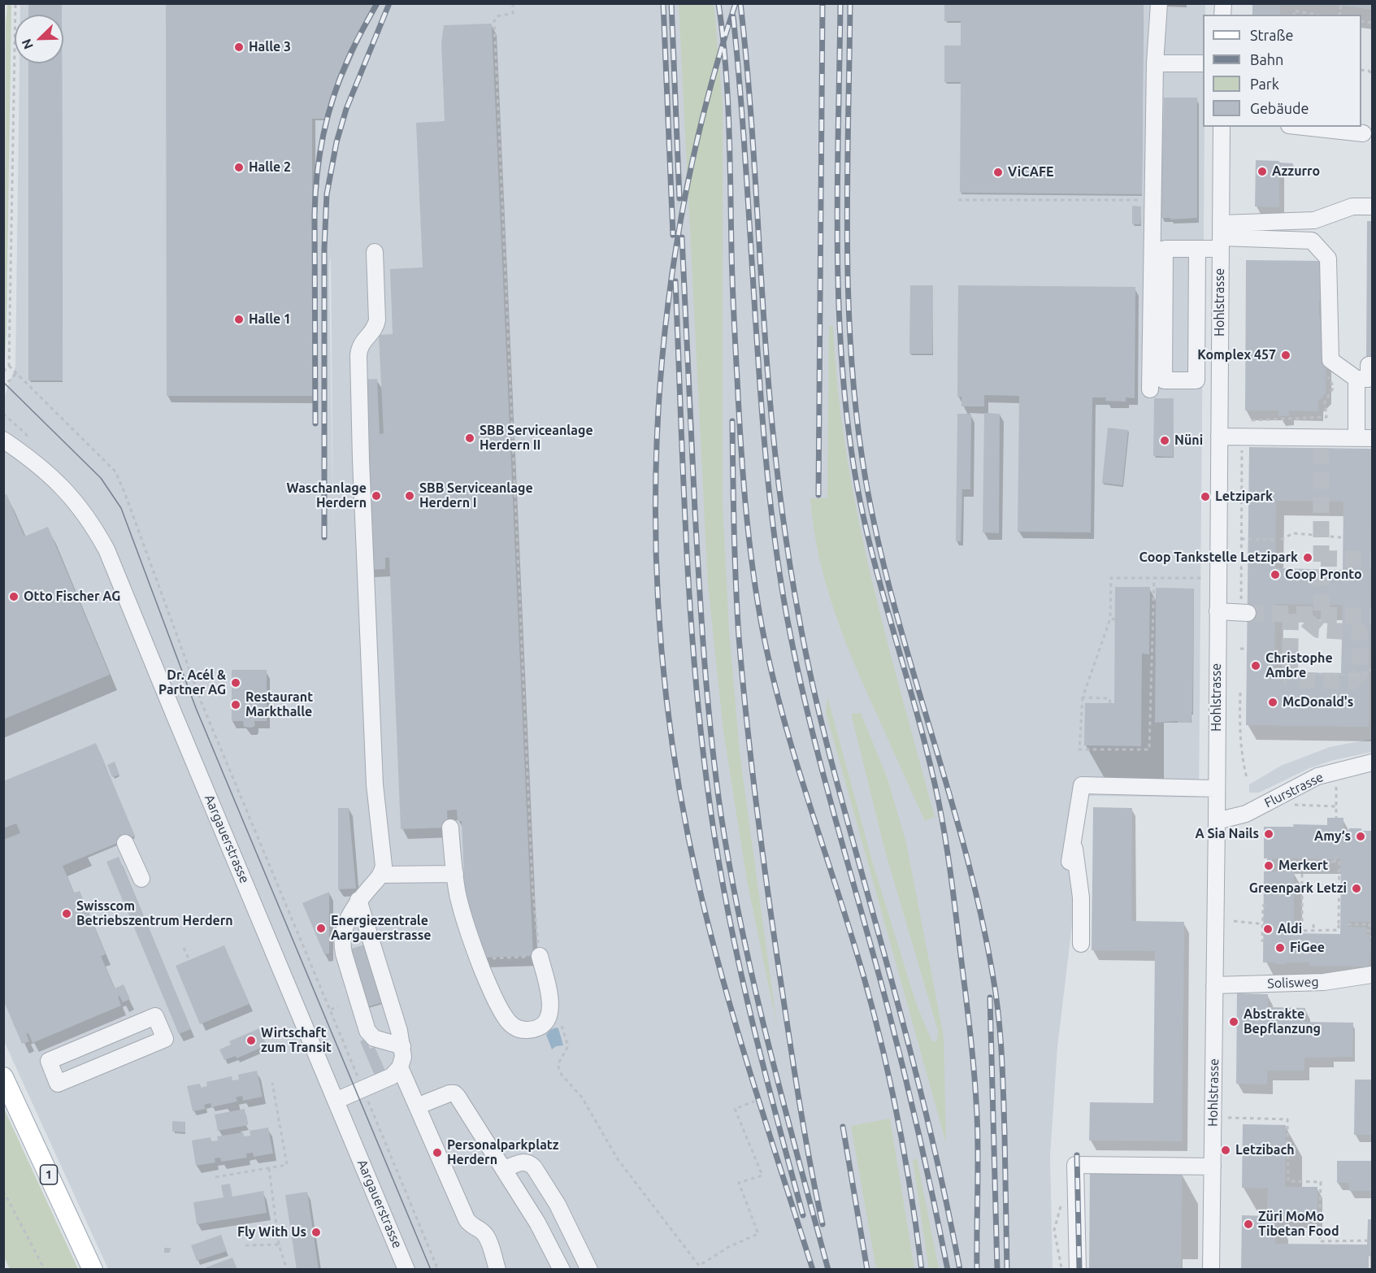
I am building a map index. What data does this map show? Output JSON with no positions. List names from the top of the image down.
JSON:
{
  "streets": {
    "main road": ["1"],
    "street": [
      "Hohlstrasse",
      "Flurstrasse",
      "Aargauerstrasse",
      "Solisweg"
    ]
  },
  "crossings": [
    ["Hohlstrasse", "Flurstrasse"],
    ["Hohlstrasse", "Solisweg"]
  ],
  "places": [
    "Halle 3",
    "Halle 2",
    "Azzurro",
    "ViCAFE",
    "Halle 1",
    "Komplex 457",
    "SBB Serviceanlage Herdern II",
    "Nüni",
    "Waschanlage Herdern",
    "SBB Serviceanlage Herdern I",
    "Letzipark",
    "Coop Tankstelle Letzipark",
    "Coop Pronto",
    "Otto Fischer AG",
    "Christophe Ambre",
    "Dr. Acél & Partner AG",
    "McDonald's",
    "Restaurant Markthalle",
    "A Sia Nails",
    "Amy‘s",
    "Merkert",
    "Greenpark Letzi",
    "Swisscom Betriebszentrum Herdern",
    "Energiezentrale Aargauerstrasse",
    "Aldi",
    "FiGee",
    "Abstrakte Bepflanzung",
    "Wirtschaft zum Transit",
    "Letzibach",
    "Personalparkplatz Herdern",
    "Züri MoMo Tibetan Food",
    "Fly With Us"
  ],
  "legend": [
    "Straße",
    "Bahn",
    "Park",
    "Gebäude"
  ],
  "north": "bottom left"
}
